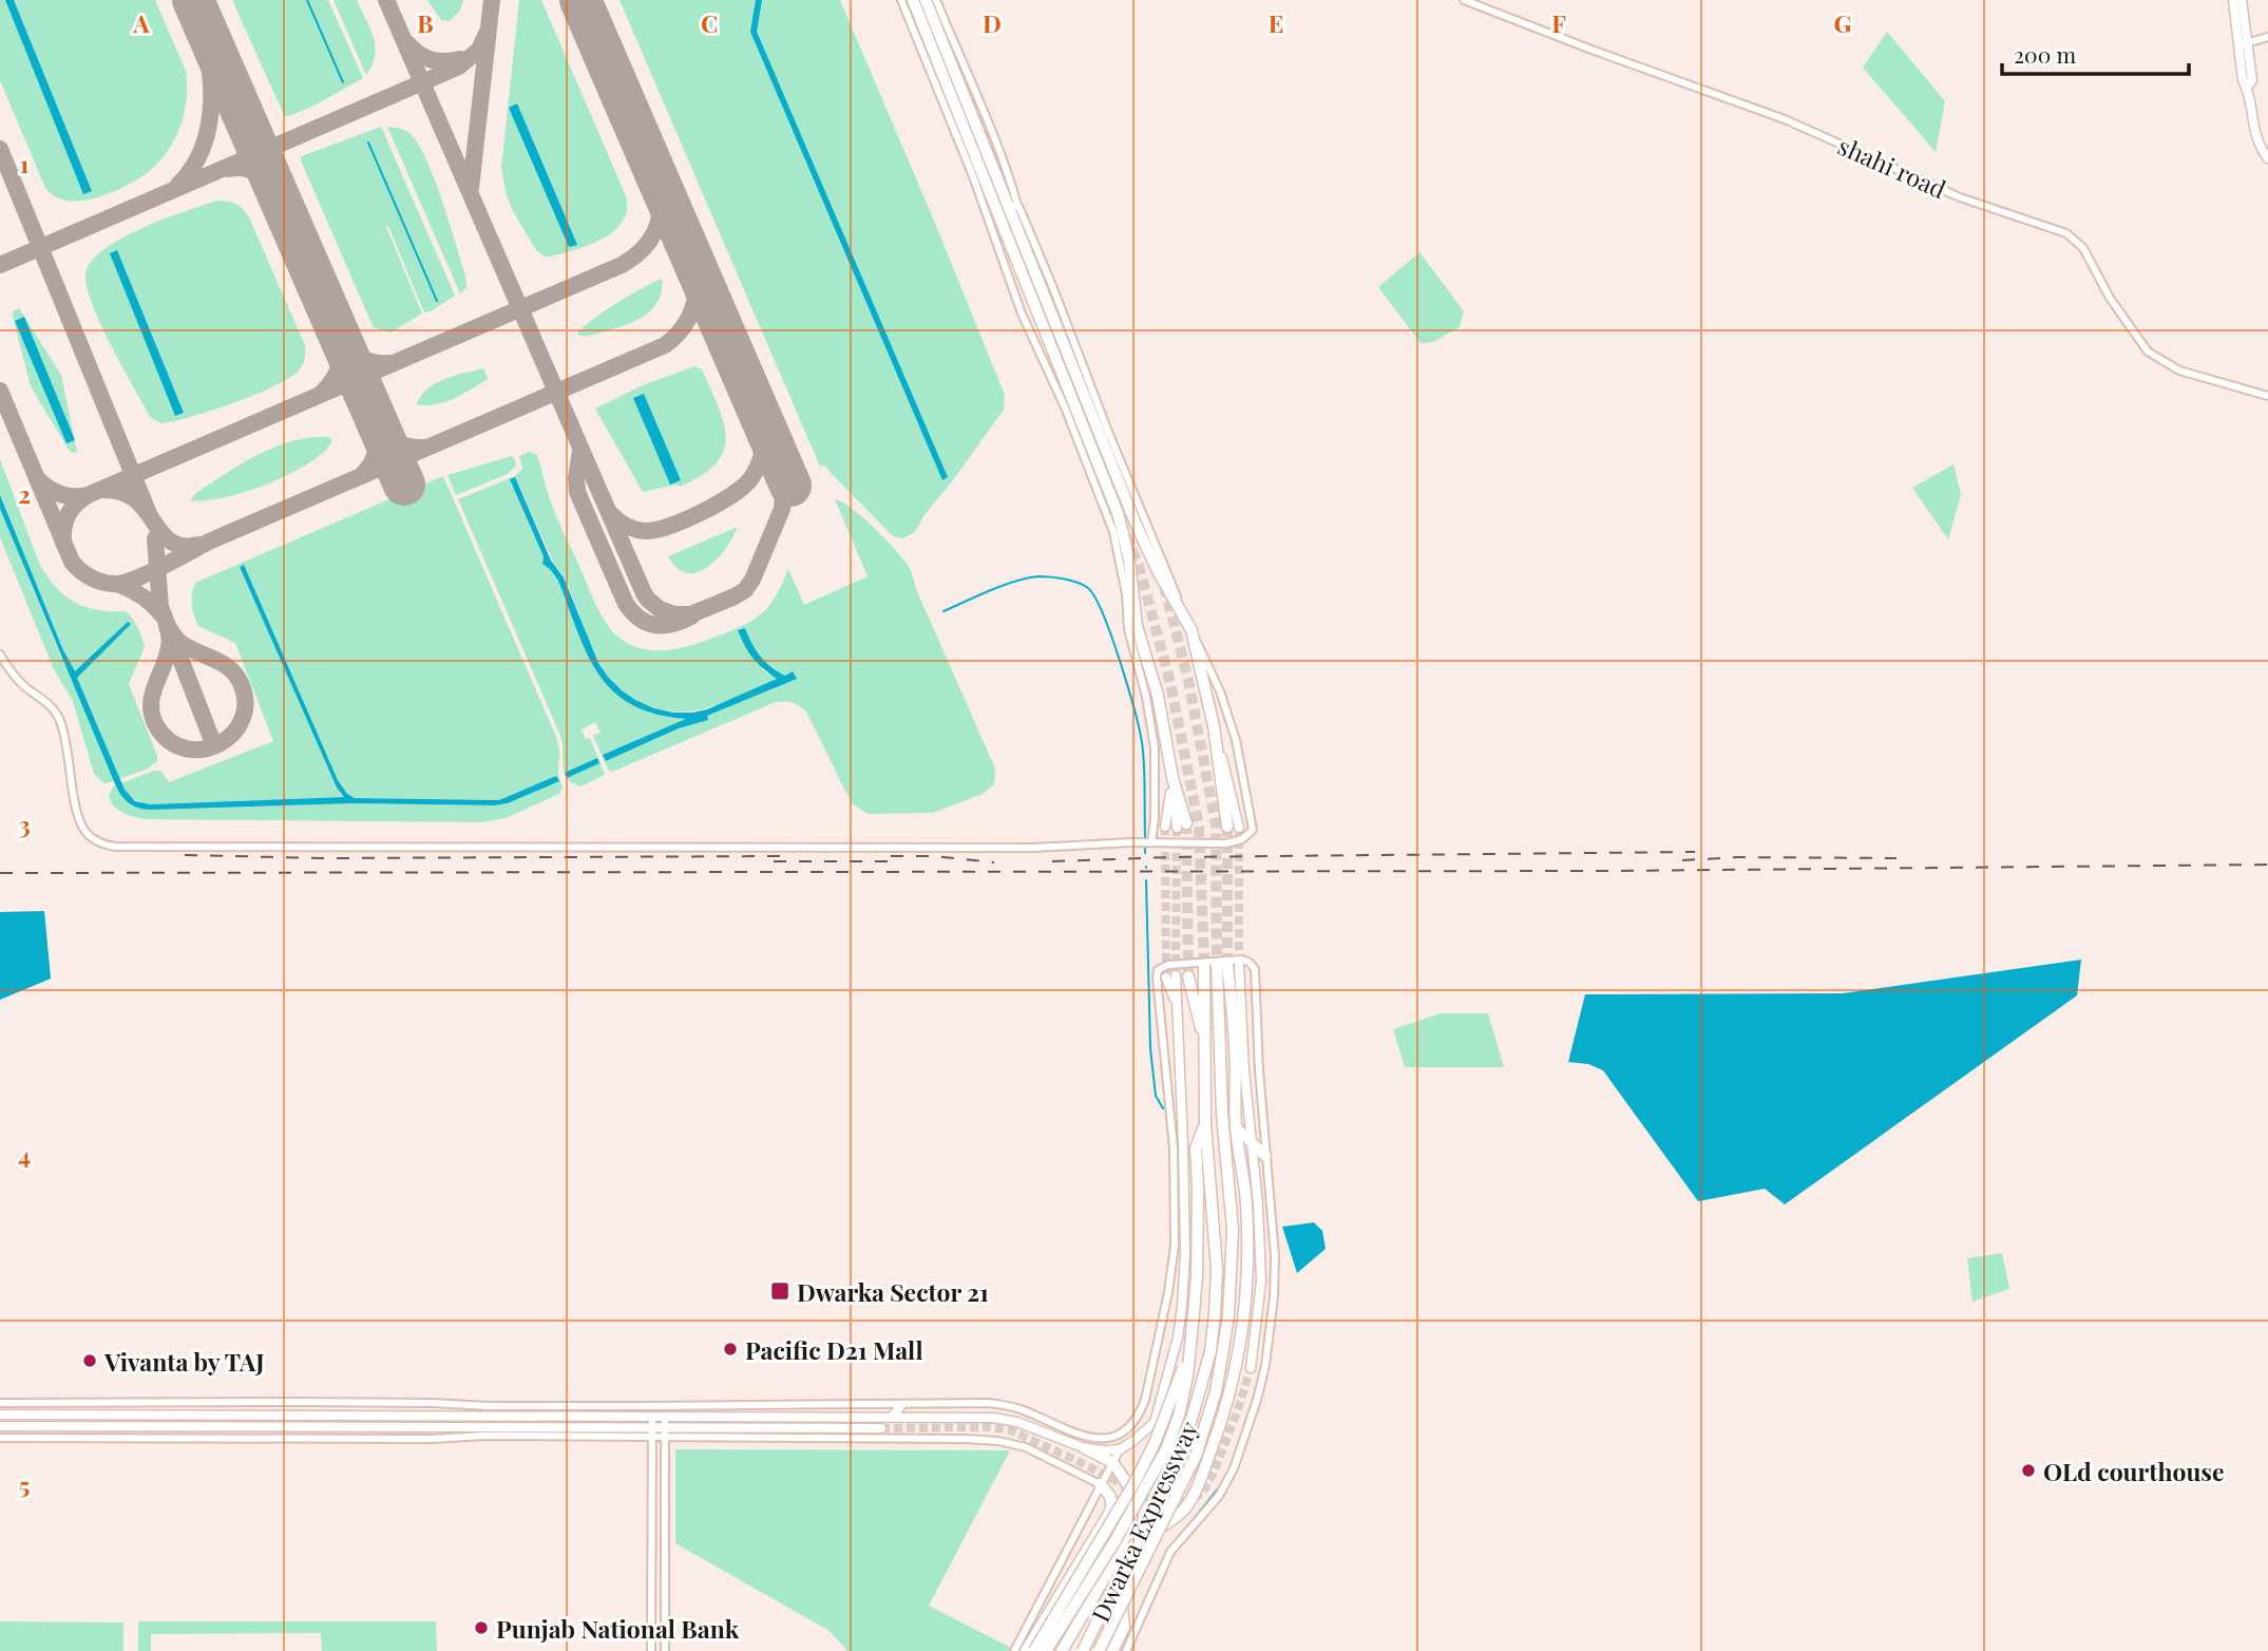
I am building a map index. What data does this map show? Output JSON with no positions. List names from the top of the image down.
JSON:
{
  "streets": {
    "highway": ["Dwarka Expressway"],
    "street": ["shahi road"]
  },
  "places": {
    "transit": ["Dwarka Sector 21"],
    "other": [
      "Pacific D21 Mall",
      "Vivanta by TAJ",
      "OLd courthouse",
      "Punjab National Bank"
    ]
  },
  "scale_bar": "200 m",
  "grid": {
    "columns": [
      "A",
      "B",
      "C",
      "D",
      "E",
      "F",
      "G"
    ],
    "rows": [
      "1",
      "2",
      "3",
      "4",
      "5"
    ]
  }
}
